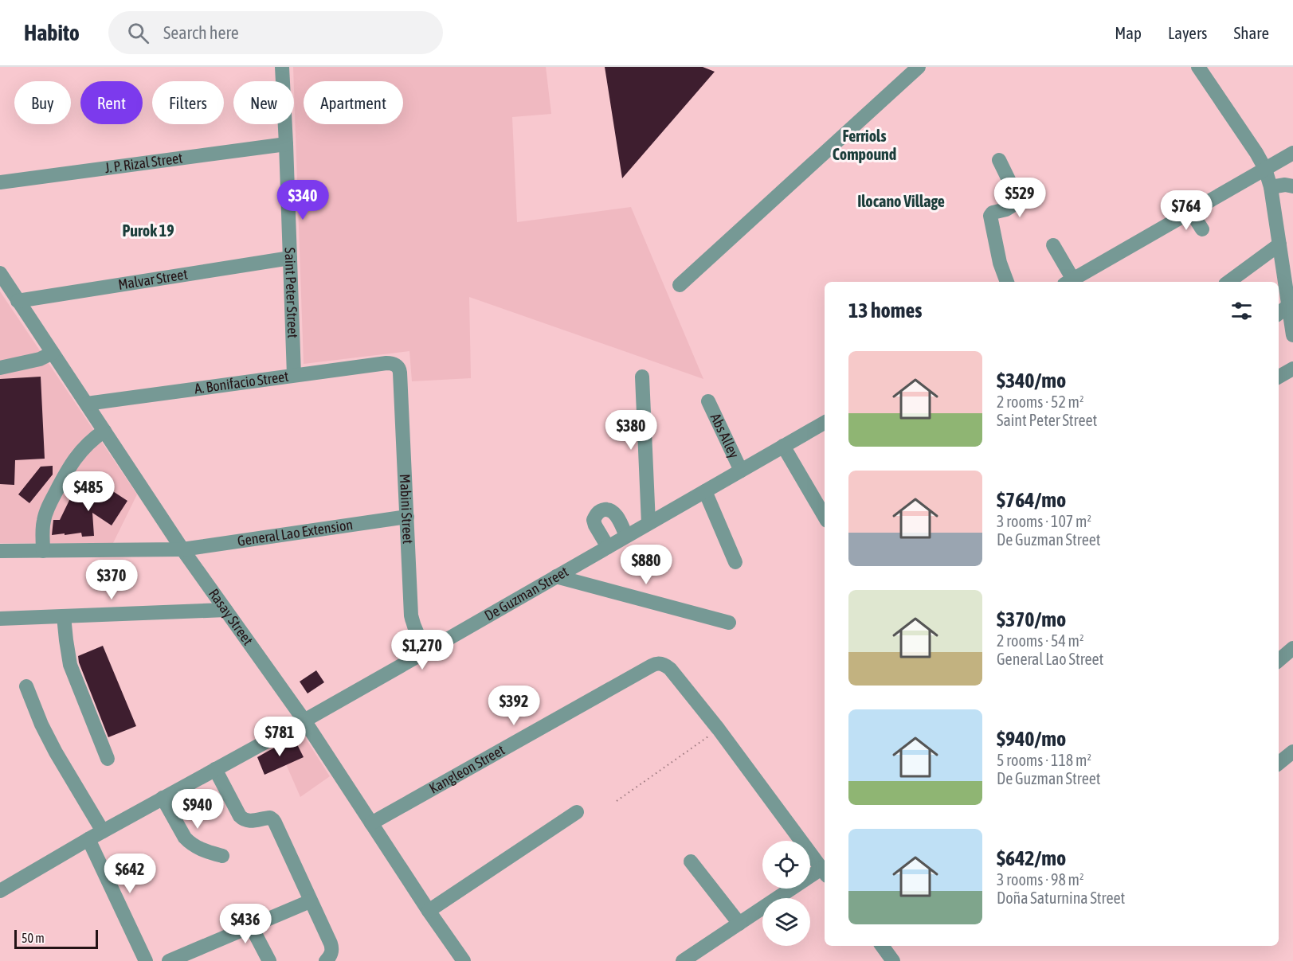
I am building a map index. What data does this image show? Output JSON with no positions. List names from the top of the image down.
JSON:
{
  "streets": {
    "street": [
      "J. P. Rizal Street",
      "Malvar Street",
      "Saint Peter Street",
      "A. Bonifacio Street",
      "Abs Alley",
      "Mabini Street",
      "General Lao Extension",
      "De Guzman Street",
      "Rasay Street",
      "Kangleon Street"
    ]
  },
  "crossings": [
    ["J. P. Rizal Street", "Saint Peter Street"],
    ["Malvar Street", "Saint Peter Street"],
    ["Malvar Street", "Rasay Street"],
    ["Saint Peter Street", "A. Bonifacio Street"],
    ["A. Bonifacio Street", "Mabini Street"],
    ["A. Bonifacio Street", "Rasay Street"],
    ["Abs Alley", "De Guzman Street"],
    ["Mabini Street", "General Lao Extension"],
    ["Mabini Street", "De Guzman Street"],
    ["General Lao Extension", "Rasay Street"],
    ["De Guzman Street", "Rasay Street"],
    ["Rasay Street", "Kangleon Street"]
  ],
  "districts": ["Ferriols Compound", "Ilocano Village", "Purok 19"],
  "scale_bar": "50 m",
  "page": {
    "header": "Habito",
    "search": "Search here",
    "nav": ["Map", "Layers", "Share"],
    "chip": [
      "Buy",
      "Rent",
      "Filters",
      "New",
      "Apartment"
    ],
    "price": [
      "$529",
      "$340",
      "$764",
      "$380",
      "$485",
      "$880",
      "$370",
      "$1,270",
      "$392",
      "$781",
      "$940",
      "$642",
      "$436"
    ],
    "heading": "13 homes",
    "list": [
      {
        "name": "$340/mo",
        "note": "2 rooms · 52 m² · Saint Peter Street"
      },
      {
        "name": "$764/mo",
        "note": "3 rooms · 107 m² · De Guzman Street"
      },
      {
        "name": "$370/mo",
        "note": "2 rooms · 54 m² · General Lao Street"
      },
      {
        "name": "$940/mo",
        "note": "5 rooms · 118 m² · De Guzman Street"
      },
      {
        "name": "$642/mo",
        "note": "3 rooms · 98 m² · Doña Saturnina Street"
      }
    ],
    "scale": "50 m"
  }
}
